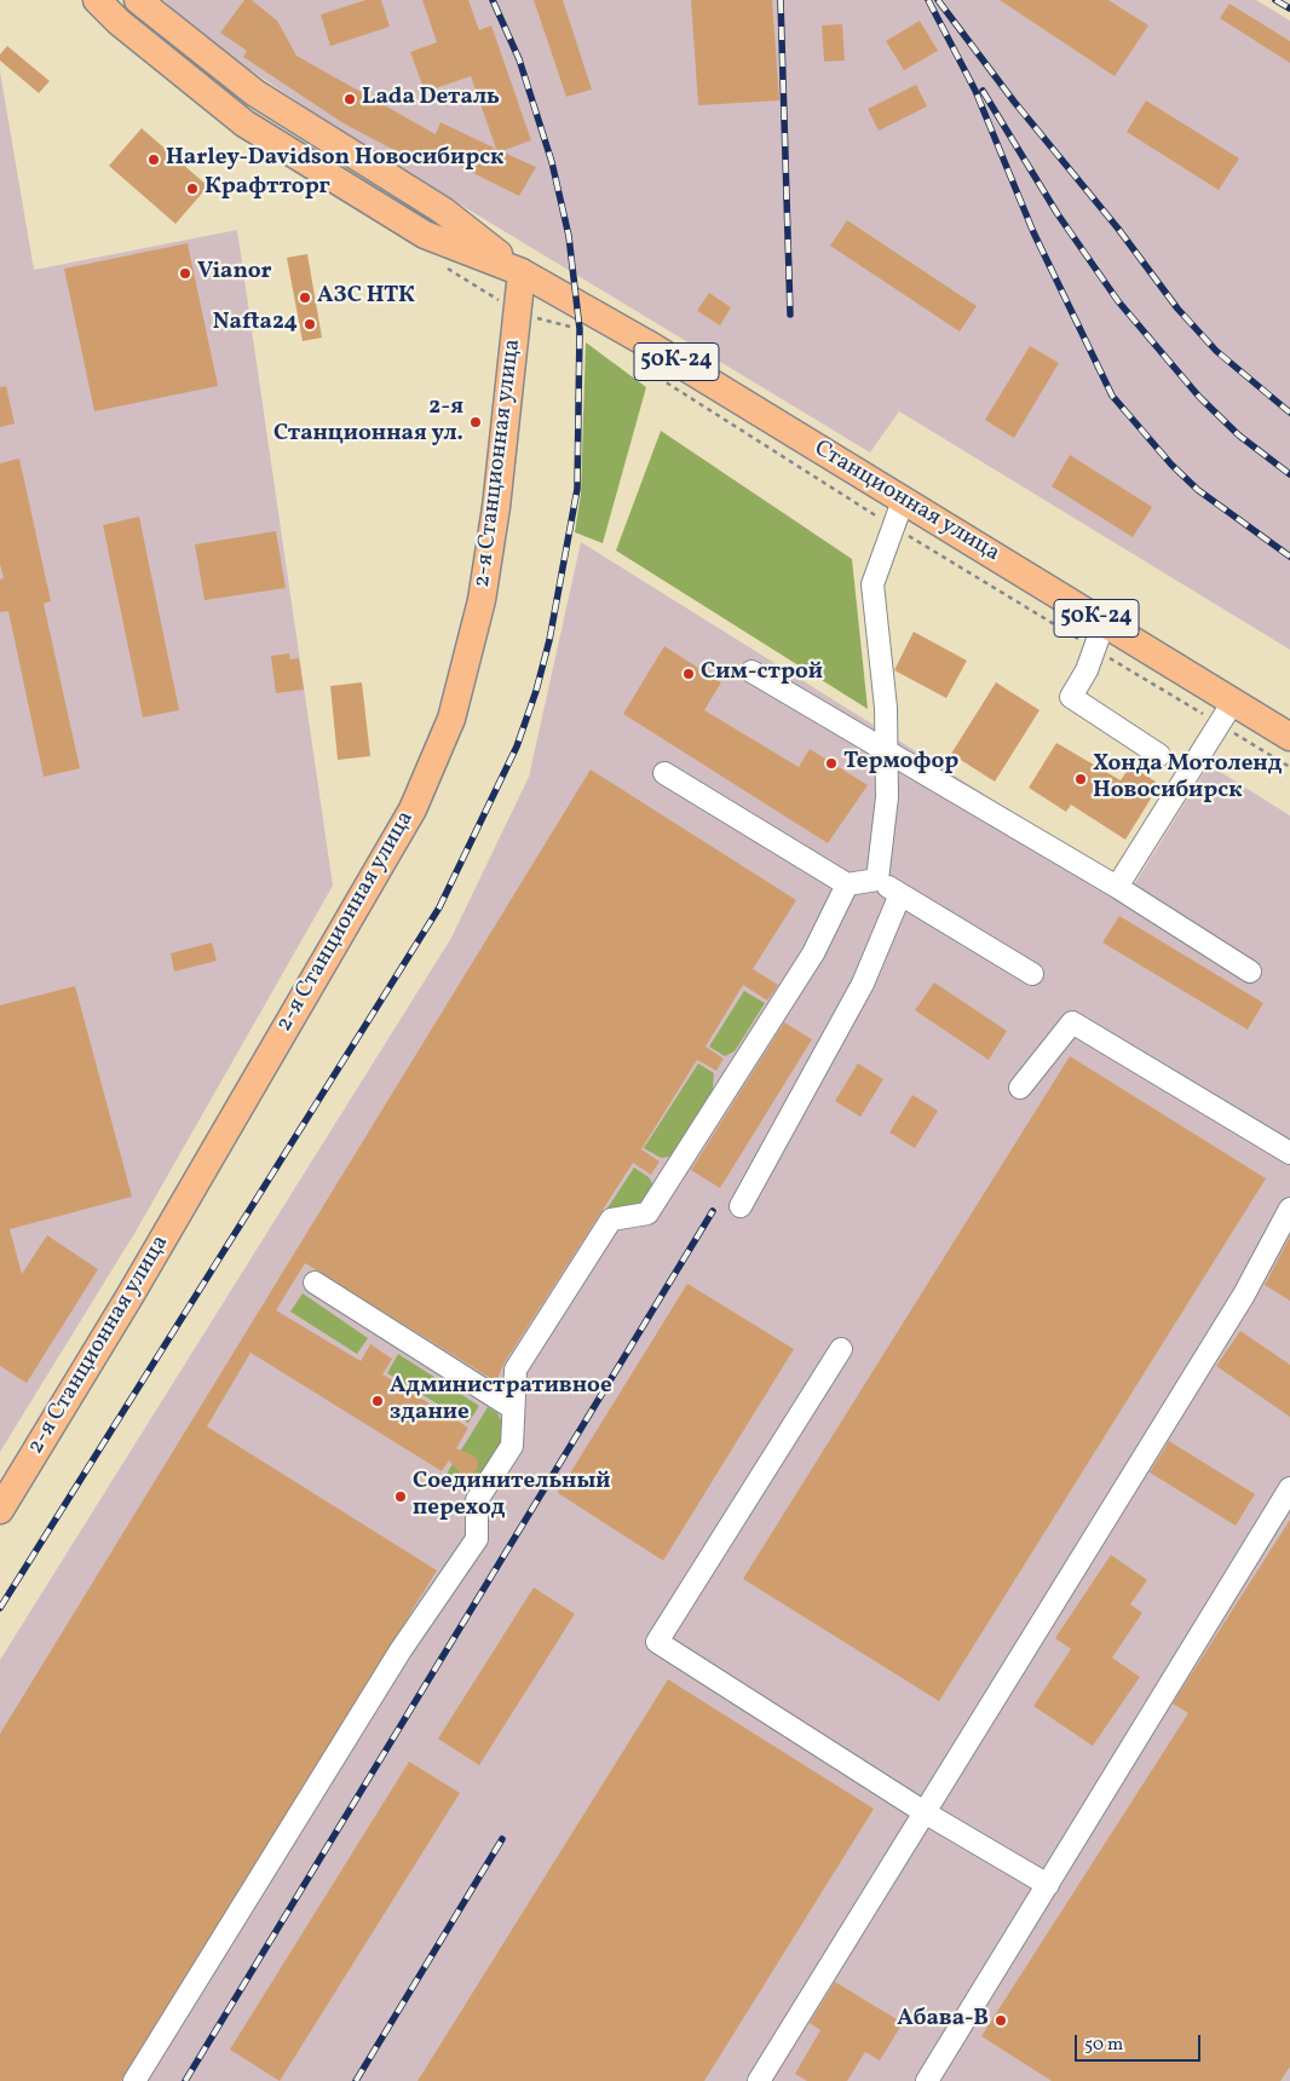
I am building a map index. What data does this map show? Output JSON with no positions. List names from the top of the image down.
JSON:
{
  "streets": {
    "main road": ["50К-24", "2-я Станционная улица", "Станционная улица"]
  },
  "crossings": [
    ["2-я Станционная улица", "Станционная улица"]
  ],
  "places": [
    "Lada Dеталь",
    "Harley-Davidson Новосибирск",
    "Крафтторг",
    "Vianor",
    "АЗС НТК",
    "Nafta24",
    "2-я Станционная ул.",
    "Сим-строй",
    "Термофор",
    "Хонда Мотоленд Новосибирск",
    "Административное здание",
    "Соединительный переход",
    "Абава-В"
  ],
  "scale_bar": "50 m"
}
